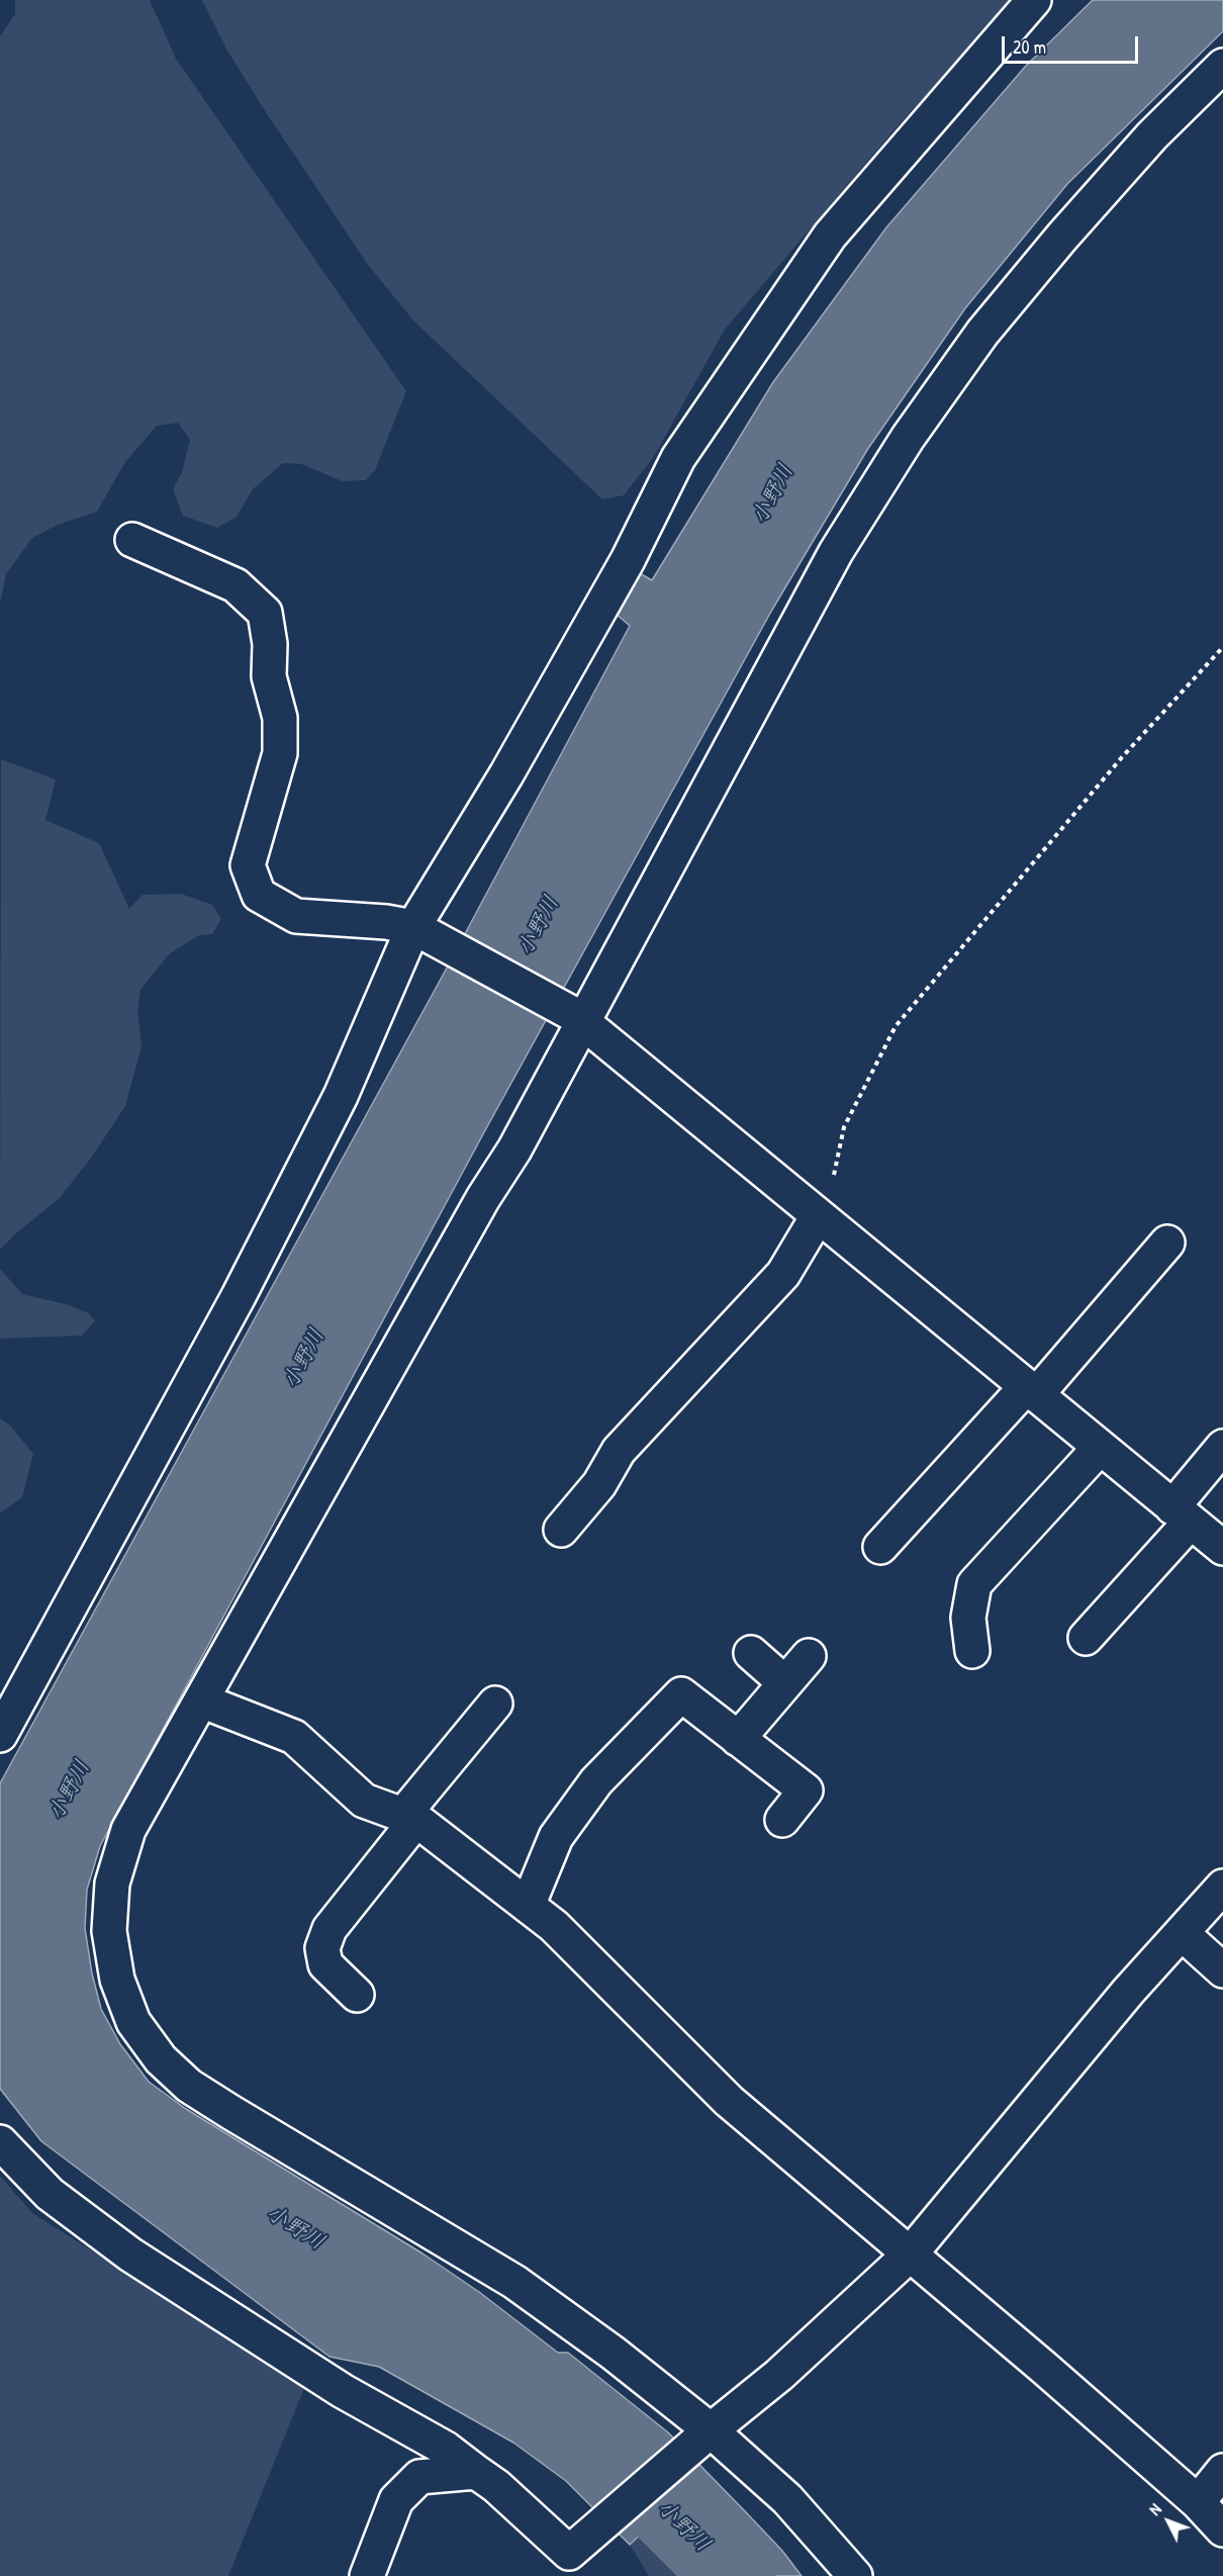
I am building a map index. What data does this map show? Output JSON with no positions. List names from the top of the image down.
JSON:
{
  "water": ["小野川"],
  "scale_bar": "20 m",
  "north": "top left"
}
